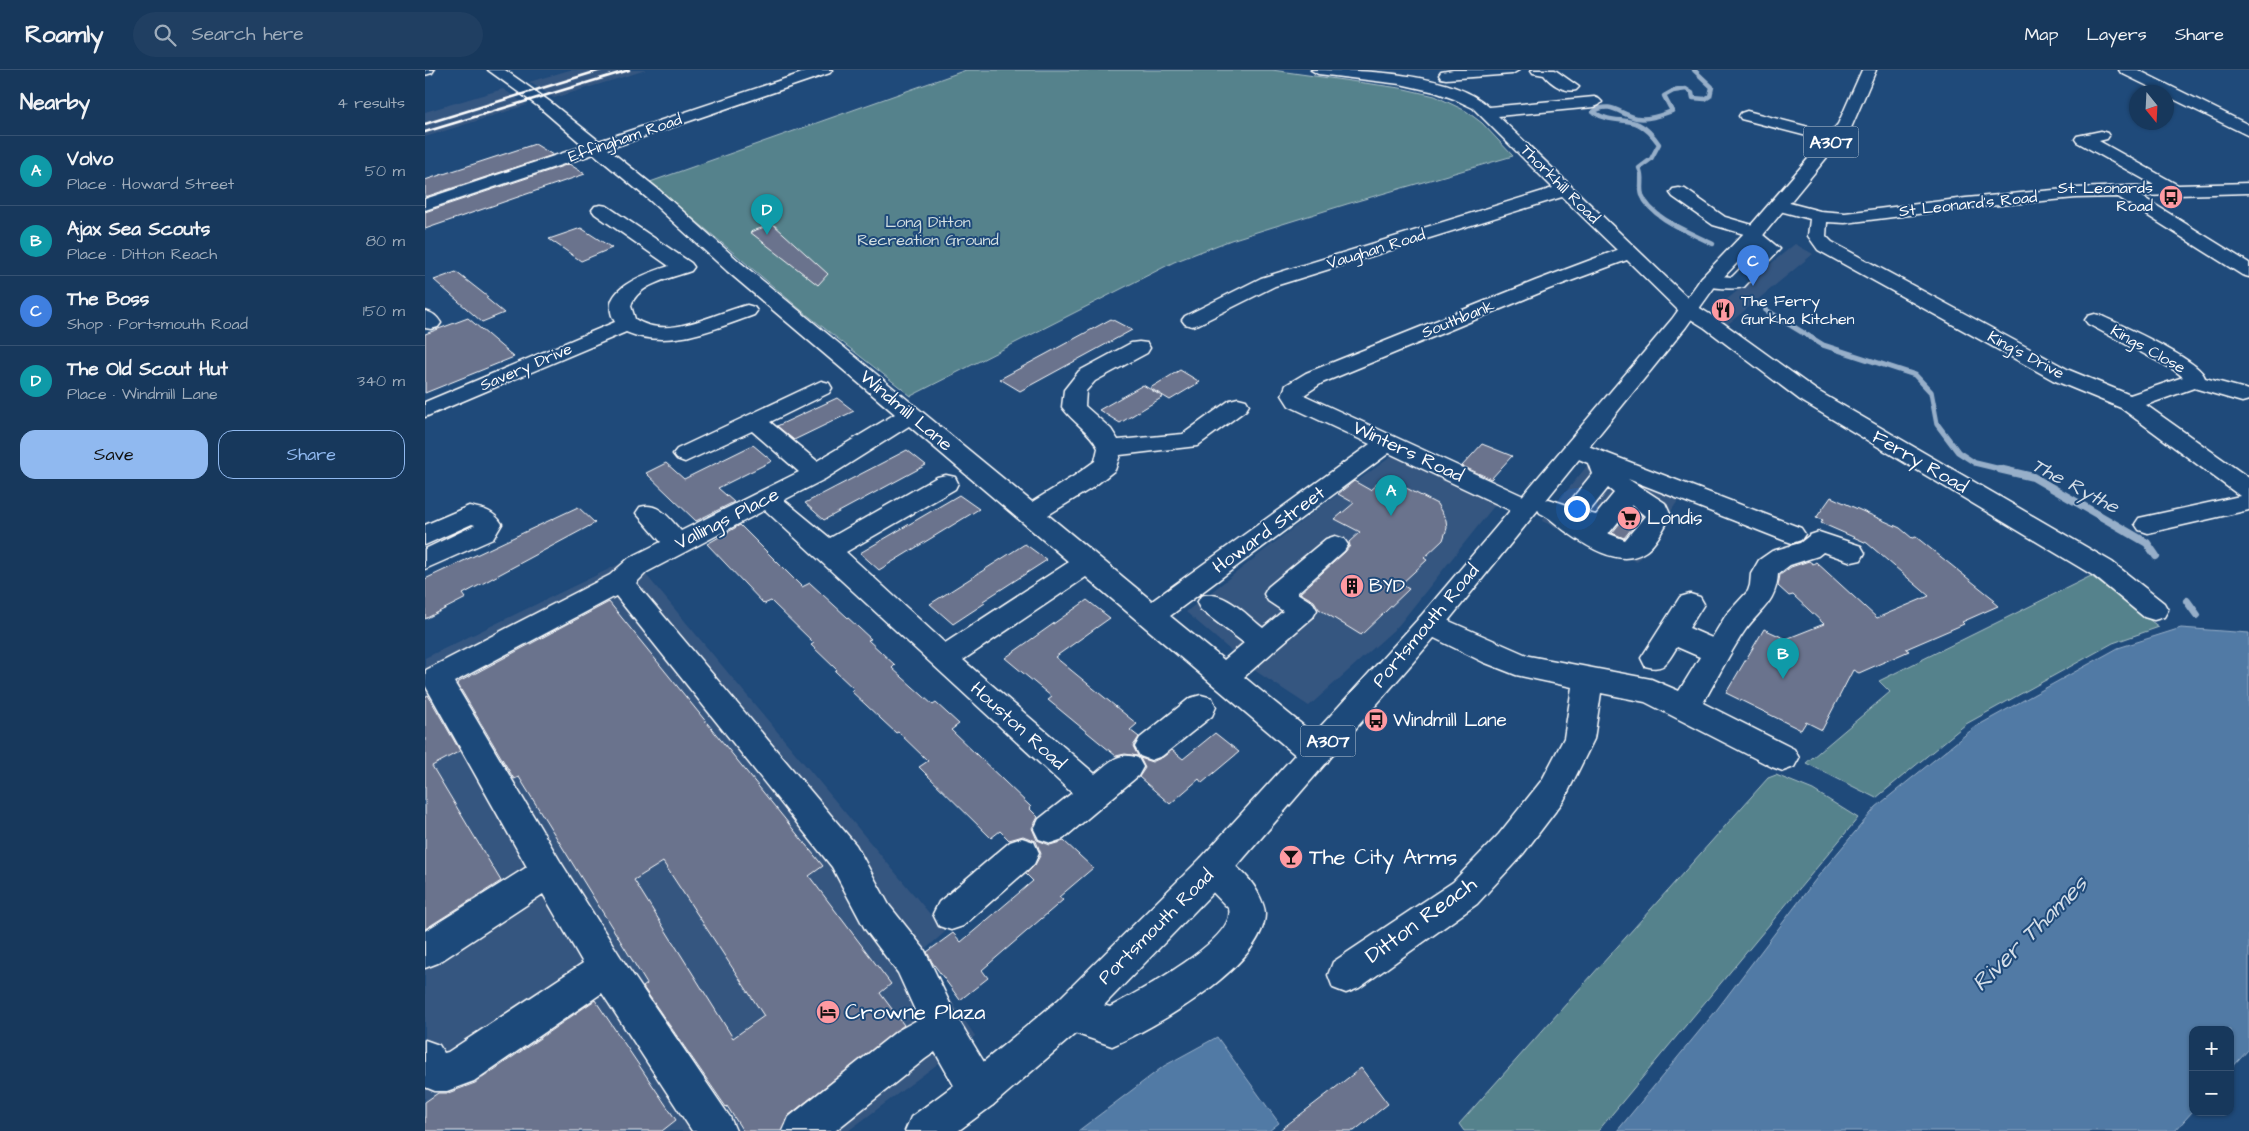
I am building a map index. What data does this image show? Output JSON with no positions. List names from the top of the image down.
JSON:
{
  "streets": {
    "street": [
      "Effingham Road",
      "A307",
      "Thorkhill Road",
      "St Leonard's Road",
      "Vaughan Road",
      "Southbank",
      "Kings Close",
      "King's Drive",
      "Savery Drive",
      "Windmill Lane",
      "Winters Road",
      "Ferry Road",
      "Vallings Place",
      "Howard Street",
      "Portsmouth Road",
      "Houston Road",
      "Ditton Reach"
    ]
  },
  "crossings": [
    ["Effingham Road", "Windmill Lane"],
    ["A307", "St Leonard's Road"],
    ["A307", "Portsmouth Road"],
    ["Thorkhill Road", "Vaughan Road"],
    ["Thorkhill Road", "Southbank"],
    ["Thorkhill Road", "Ferry Road"],
    ["Thorkhill Road", "Portsmouth Road"],
    ["St Leonard's Road", "King's Drive"],
    ["Southbank", "Winters Road"],
    ["Kings Close", "King's Drive"],
    ["Windmill Lane", "Vallings Place"],
    ["Windmill Lane", "Howard Street"],
    ["Windmill Lane", "Portsmouth Road"],
    ["Winters Road", "Howard Street"],
    ["Winters Road", "Portsmouth Road"],
    ["Ferry Road", "Portsmouth Road"]
  ],
  "water": ["The Rythe", "River Thames"],
  "parks": ["Long Ditton Recreation Ground"],
  "places": {
    "bus stop": ["St. Leonards Road", "Windmill Lane"],
    "restaurant": ["The Ferry Gurkha Kitchen"],
    "supermarket": ["Londis"],
    "building": ["BYD"],
    "bar": ["The City Arms"],
    "hotel": ["Crowne Plaza"]
  },
  "north": "bottom",
  "page": {
    "header": "Roamly",
    "search": "Search here",
    "nav": ["Map", "Layers", "Share"],
    "heading": ["Nearby", "4 results"],
    "list": [
      {
        "mark": "A",
        "name": "Volvo",
        "note": "Place · Howard Street",
        "value": "50 m"
      },
      {
        "mark": "B",
        "name": "Ajax Sea Scouts",
        "note": "Place · Ditton Reach",
        "value": "80 m"
      },
      {
        "mark": "C",
        "name": "The Boss",
        "note": "Shop · Portsmouth Road",
        "value": "150 m"
      },
      {
        "mark": "D",
        "name": "The Old Scout Hut",
        "note": "Place · Windmill Lane",
        "value": "340 m"
      }
    ],
    "pins": [
      "D",
      "C",
      "A",
      "B"
    ],
    "buttons": ["Save", "Share"],
    "map_buttons": ["+", "−"]
  }
}
